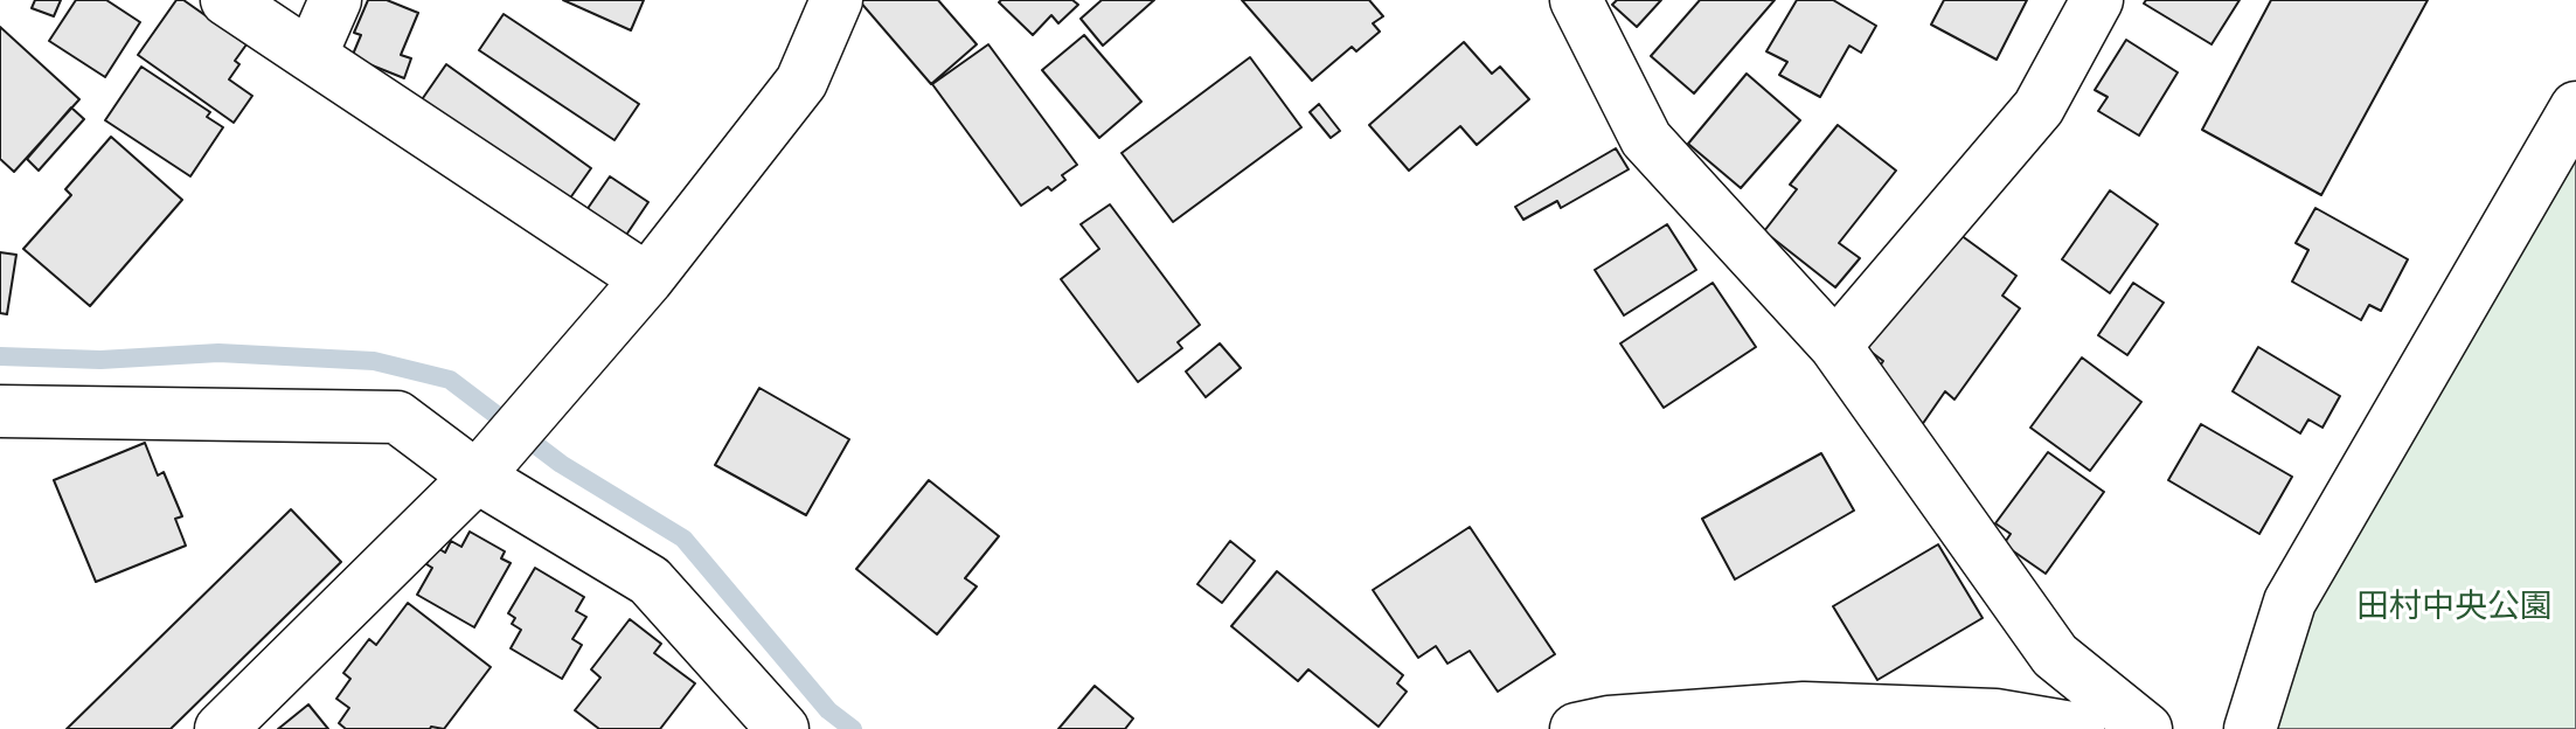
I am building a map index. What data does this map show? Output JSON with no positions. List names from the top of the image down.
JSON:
{
  "parks": ["田村中央公園"]
}
